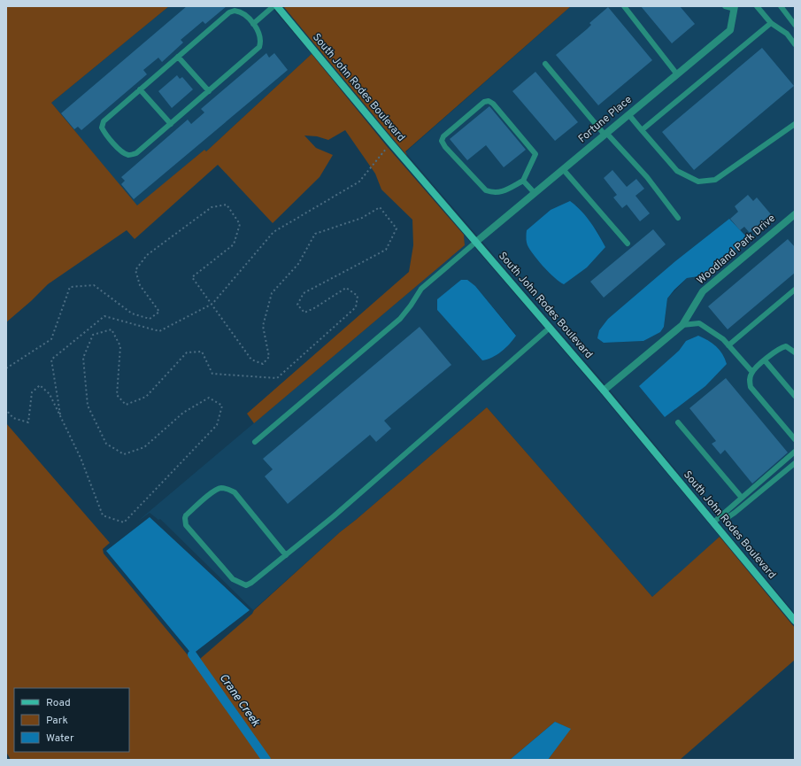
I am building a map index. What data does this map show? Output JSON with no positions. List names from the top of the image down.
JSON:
{
  "streets": {
    "main road": ["South John Rodes Boulevard"],
    "street": ["Fortune Place", "Woodland Park Drive"]
  },
  "crossings": [
    ["South John Rodes Boulevard", "Fortune Place"],
    ["South John Rodes Boulevard", "Woodland Park Drive"]
  ],
  "water": ["Crane Creek"],
  "legend": ["Road", "Park", "Water"]
}
